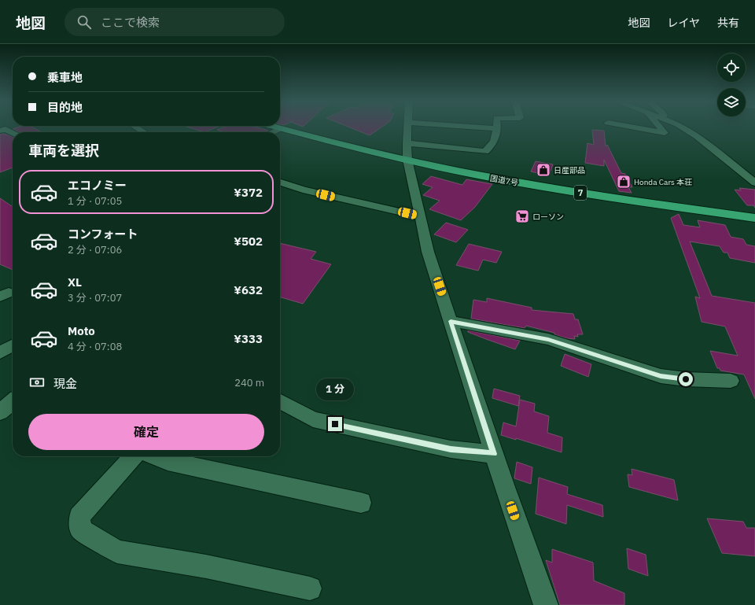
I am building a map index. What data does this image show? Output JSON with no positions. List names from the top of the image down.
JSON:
{
  "streets": {
    "highway": ["国道7号", "7"]
  },
  "places": {
    "shop": ["日産部品", "Honda Cars 本荘"],
    "supermarket": ["ローソン"]
  },
  "page": {
    "header": "地図",
    "search": "ここで検索",
    "nav": ["地図", "レイヤ", "共有"],
    "banner": ["乗車地", "目的地"],
    "heading": "車両を選択",
    "list": [
      {
        "name": "エコノミー",
        "note": "1 分 · 07:05",
        "value": "¥372"
      },
      {
        "name": "コンフォート",
        "note": "2 分 · 07:06",
        "value": "¥502"
      },
      {
        "name": "XL",
        "note": "3 分 · 07:07",
        "value": "¥632"
      },
      {
        "name": "Moto",
        "note": "4 分 · 07:08",
        "value": "¥333"
      }
    ],
    "pay": ["現金", "240 m"],
    "bubble": "1 分",
    "buttons": "確定"
  }
}
